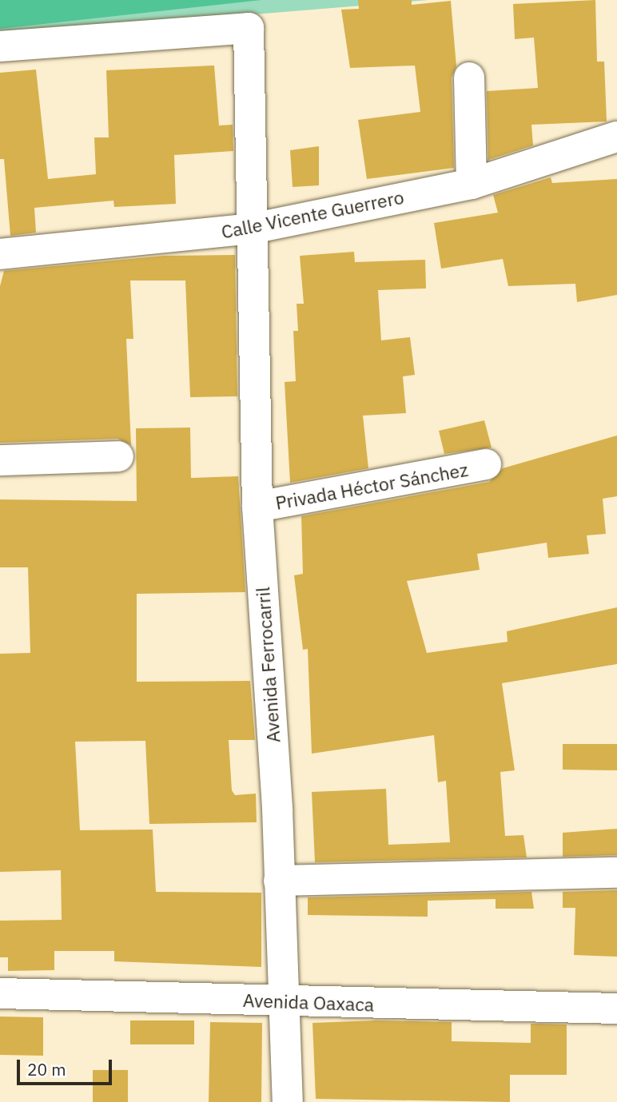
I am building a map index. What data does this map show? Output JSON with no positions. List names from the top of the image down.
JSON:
{
  "streets": {
    "street": [
      "Calle Vicente Guerrero",
      "Privada Héctor Sánchez",
      "Avenida Ferrocarril",
      "Avenida Oaxaca"
    ]
  },
  "crossings": [
    ["Calle Vicente Guerrero", "Avenida Ferrocarril"],
    ["Privada Héctor Sánchez", "Avenida Ferrocarril"],
    ["Avenida Ferrocarril", "Avenida Oaxaca"]
  ],
  "scale_bar": "20 m"
}
